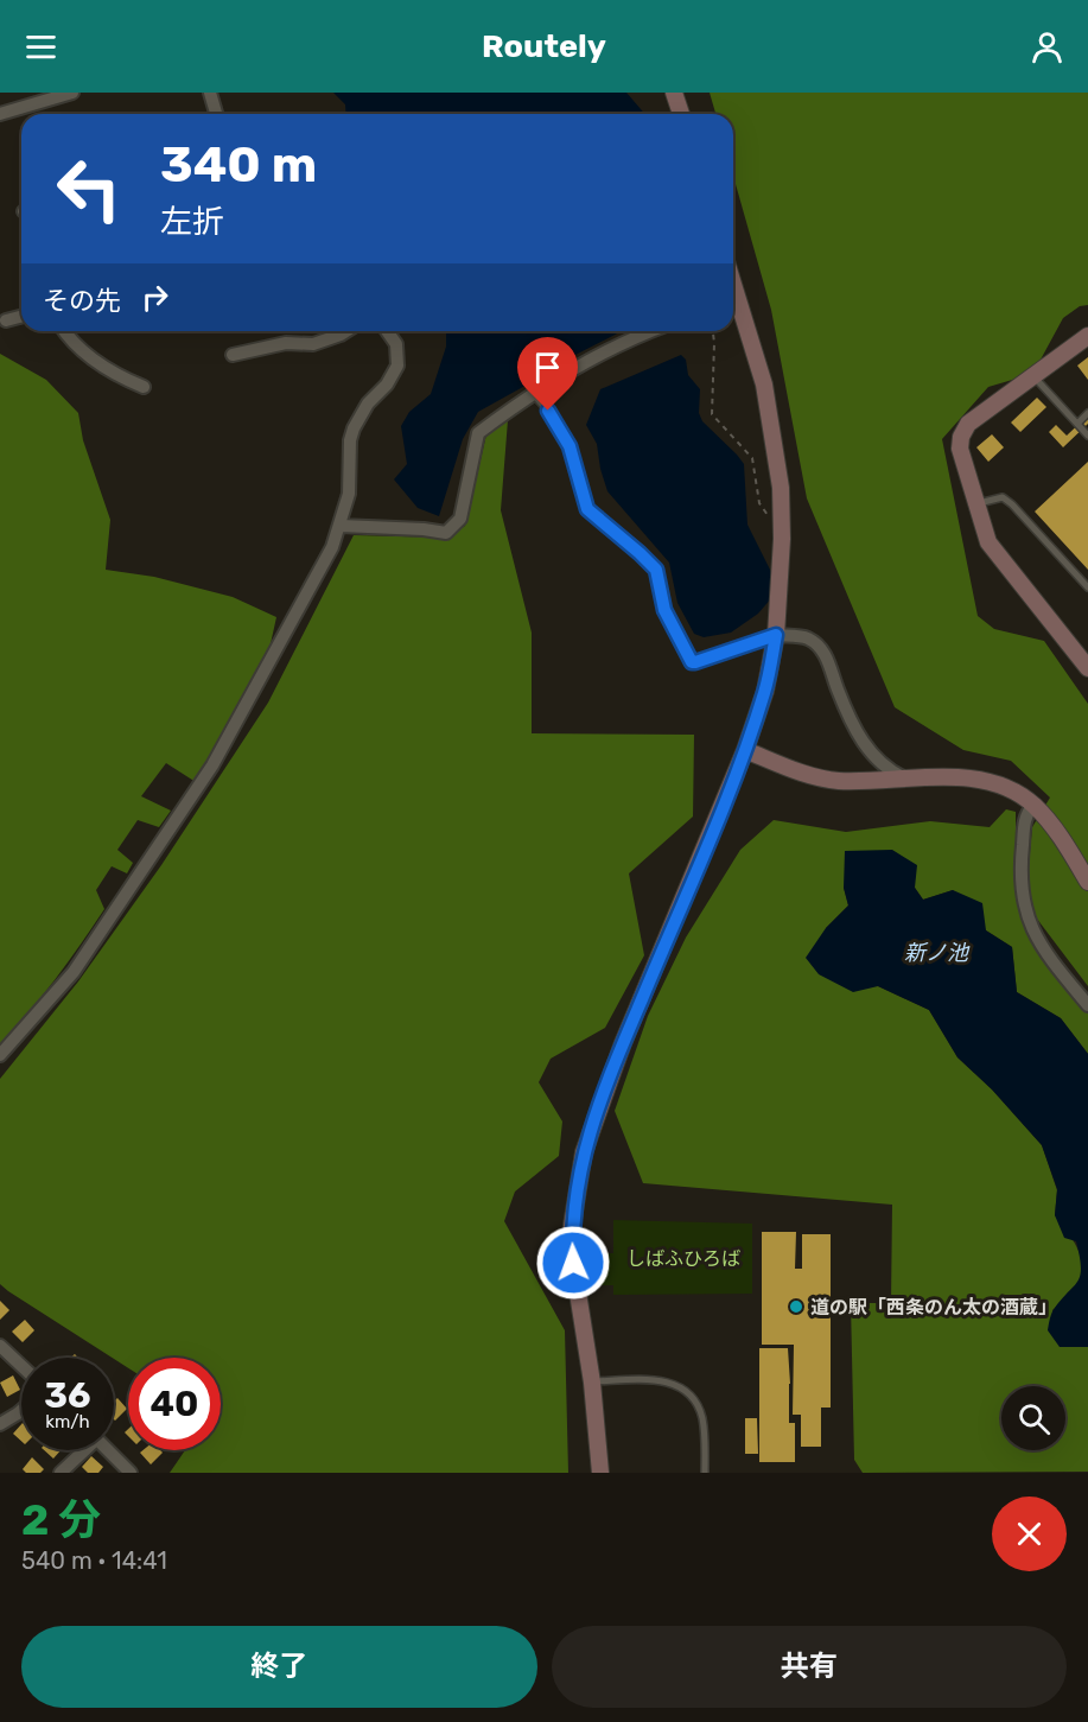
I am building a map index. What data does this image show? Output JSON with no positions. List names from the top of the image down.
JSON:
{
  "water": ["新ノ池"],
  "parks": ["しばふひろば"],
  "places": ["道の駅「西条のん太の酒蔵」"],
  "page": {
    "header": "Routely",
    "turn": ["340 m", "左折"],
    "then": "その先",
    "speed": "36 km/h",
    "limit": "40",
    "heading": ["2 分", "540 m · 14:41"],
    "buttons": ["終了", "共有"]
  }
}
